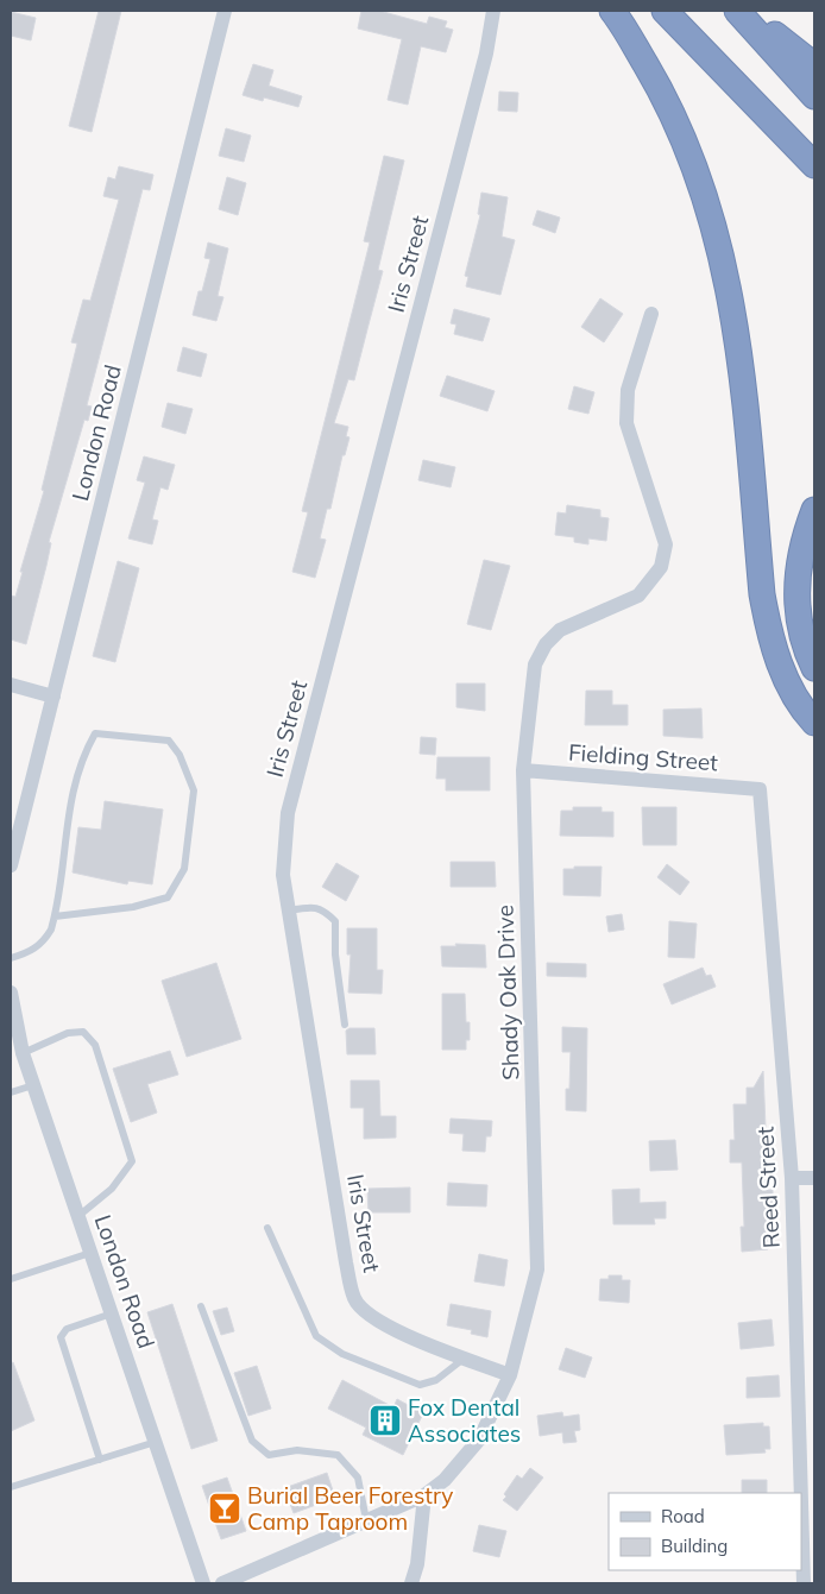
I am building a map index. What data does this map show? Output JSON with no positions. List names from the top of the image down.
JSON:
{
  "streets": {
    "street": [
      "Iris Street",
      "London Road",
      "Fielding Street",
      "Shady Oak Drive",
      "Reed Street"
    ]
  },
  "crossings": [
    ["Iris Street", "Shady Oak Drive"],
    ["Fielding Street", "Shady Oak Drive"],
    ["Fielding Street", "Reed Street"]
  ],
  "places": {
    "building": ["Fox Dental Associates"],
    "bar": ["Burial Beer Forestry Camp Taproom"]
  },
  "legend": ["Road", "Building"]
}
